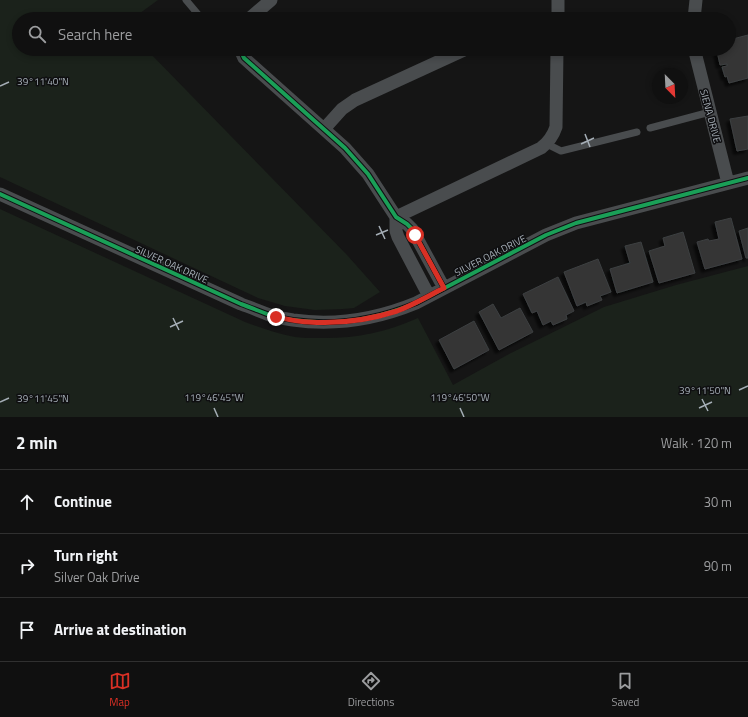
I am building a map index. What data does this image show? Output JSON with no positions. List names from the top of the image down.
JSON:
{
  "streets": {
    "street": ["SIENA DRIVE", "SILVER OAK DRIVE"]
  },
  "crossings": [
    ["SIENA DRIVE", "SILVER OAK DRIVE"]
  ],
  "north": "bottom right",
  "page": {
    "search": "Search here",
    "heading": ["2 min", "Walk · 120 m"],
    "list": [
      ["Continue", "30 m"],
      ["Turn right", "Silver Oak Drive", "90 m"],
      "Arrive at destination"
    ],
    "nav": ["Map", "Directions", "Saved"]
  },
  "coordinates": [
    "39°11'40\"N",
    "39°11'50\"N",
    "119°46'45\"W",
    "119°46'50\"W",
    "39°11'45\"N"
  ]
}
